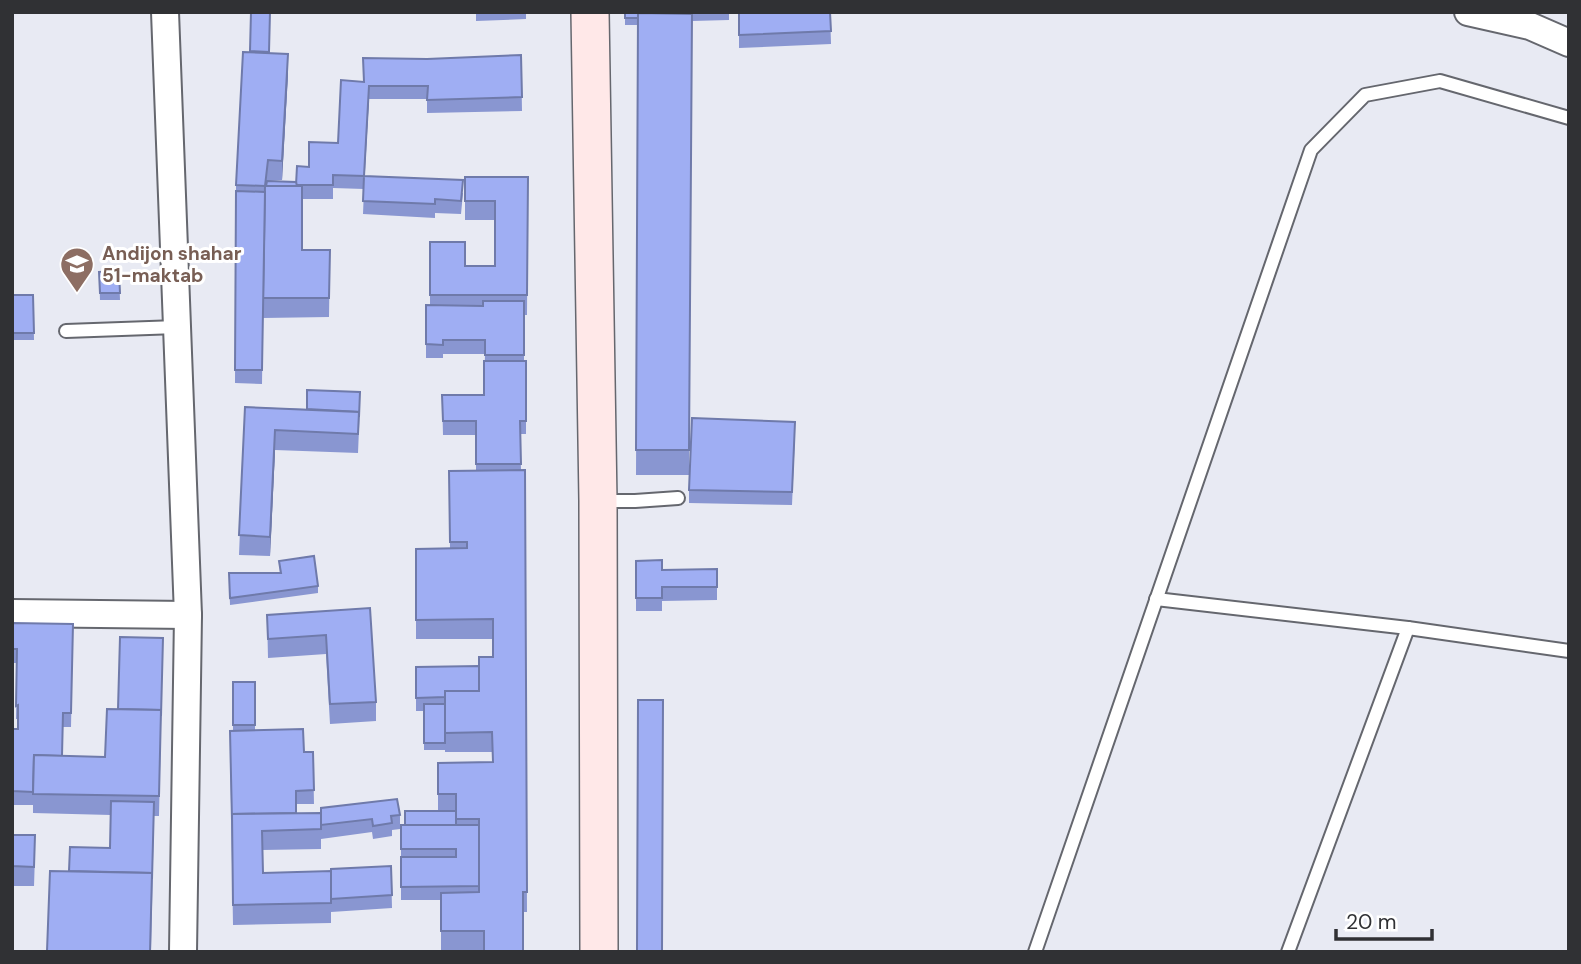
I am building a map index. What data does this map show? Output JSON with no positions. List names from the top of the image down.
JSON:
{
  "places": {
    "school or university": ["Andijon shahar 51-maktab"]
  },
  "scale_bar": "20 m"
}
